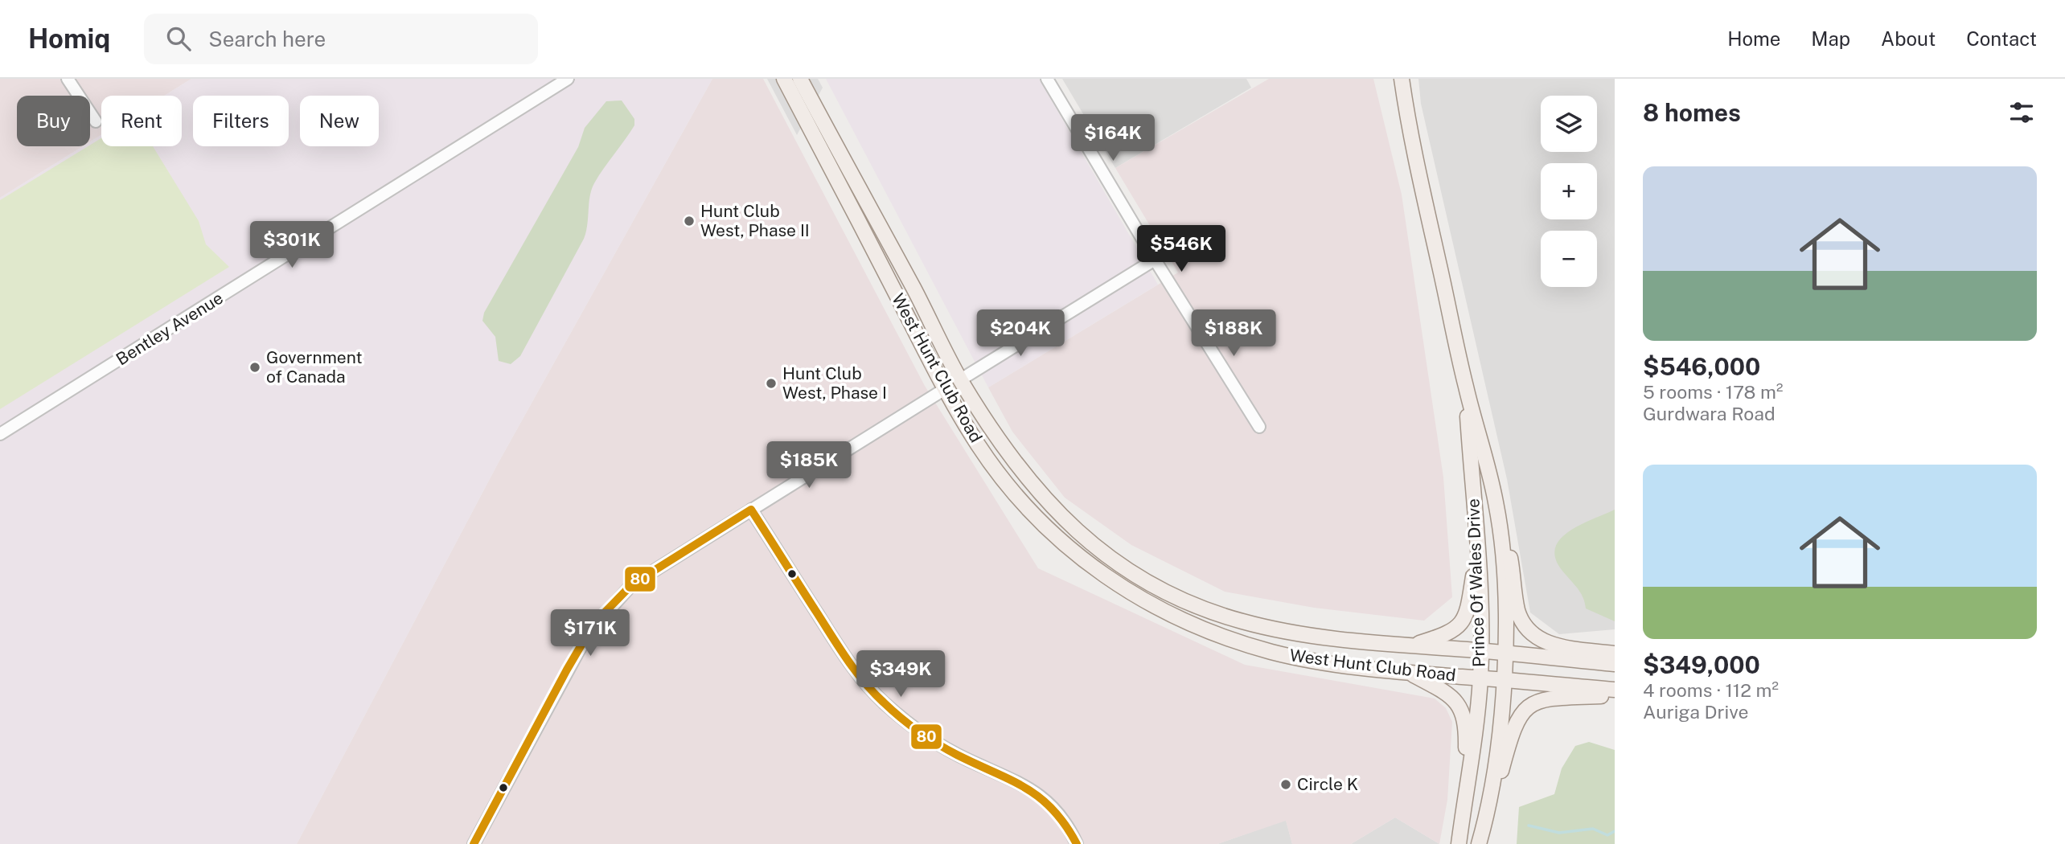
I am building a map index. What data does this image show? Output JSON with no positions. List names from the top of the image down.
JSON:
{
  "streets": {
    "main road": ["West Hunt Club Road", "Prince Of Wales Drive"],
    "street": ["Bentley Avenue"]
  },
  "crossings": [
    ["West Hunt Club Road", "Prince Of Wales Drive"]
  ],
  "places": [
    "Hunt Club West, Phase II",
    "Government of Canada",
    "Hunt Club West, Phase I",
    "Circle K"
  ],
  "lines": ["transit line 80"],
  "page": {
    "header": "Homiq",
    "search": "Search here",
    "nav": [
      "Home",
      "Map",
      "About",
      "Contact"
    ],
    "heading": "8 homes",
    "map_buttons": ["+", "−"],
    "chip": [
      "Buy",
      "Rent",
      "Filters",
      "New"
    ],
    "price": [
      "$164K",
      "$301K",
      "$546K",
      "$204K",
      "$188K",
      "$185K",
      "$171K",
      "$349K"
    ],
    "list": [
      {
        "name": "$546,000",
        "note": "5 rooms · 178 m² · Gurdwara Road"
      },
      {
        "name": "$349,000",
        "note": "4 rooms · 112 m² · Auriga Drive"
      }
    ]
  }
}
